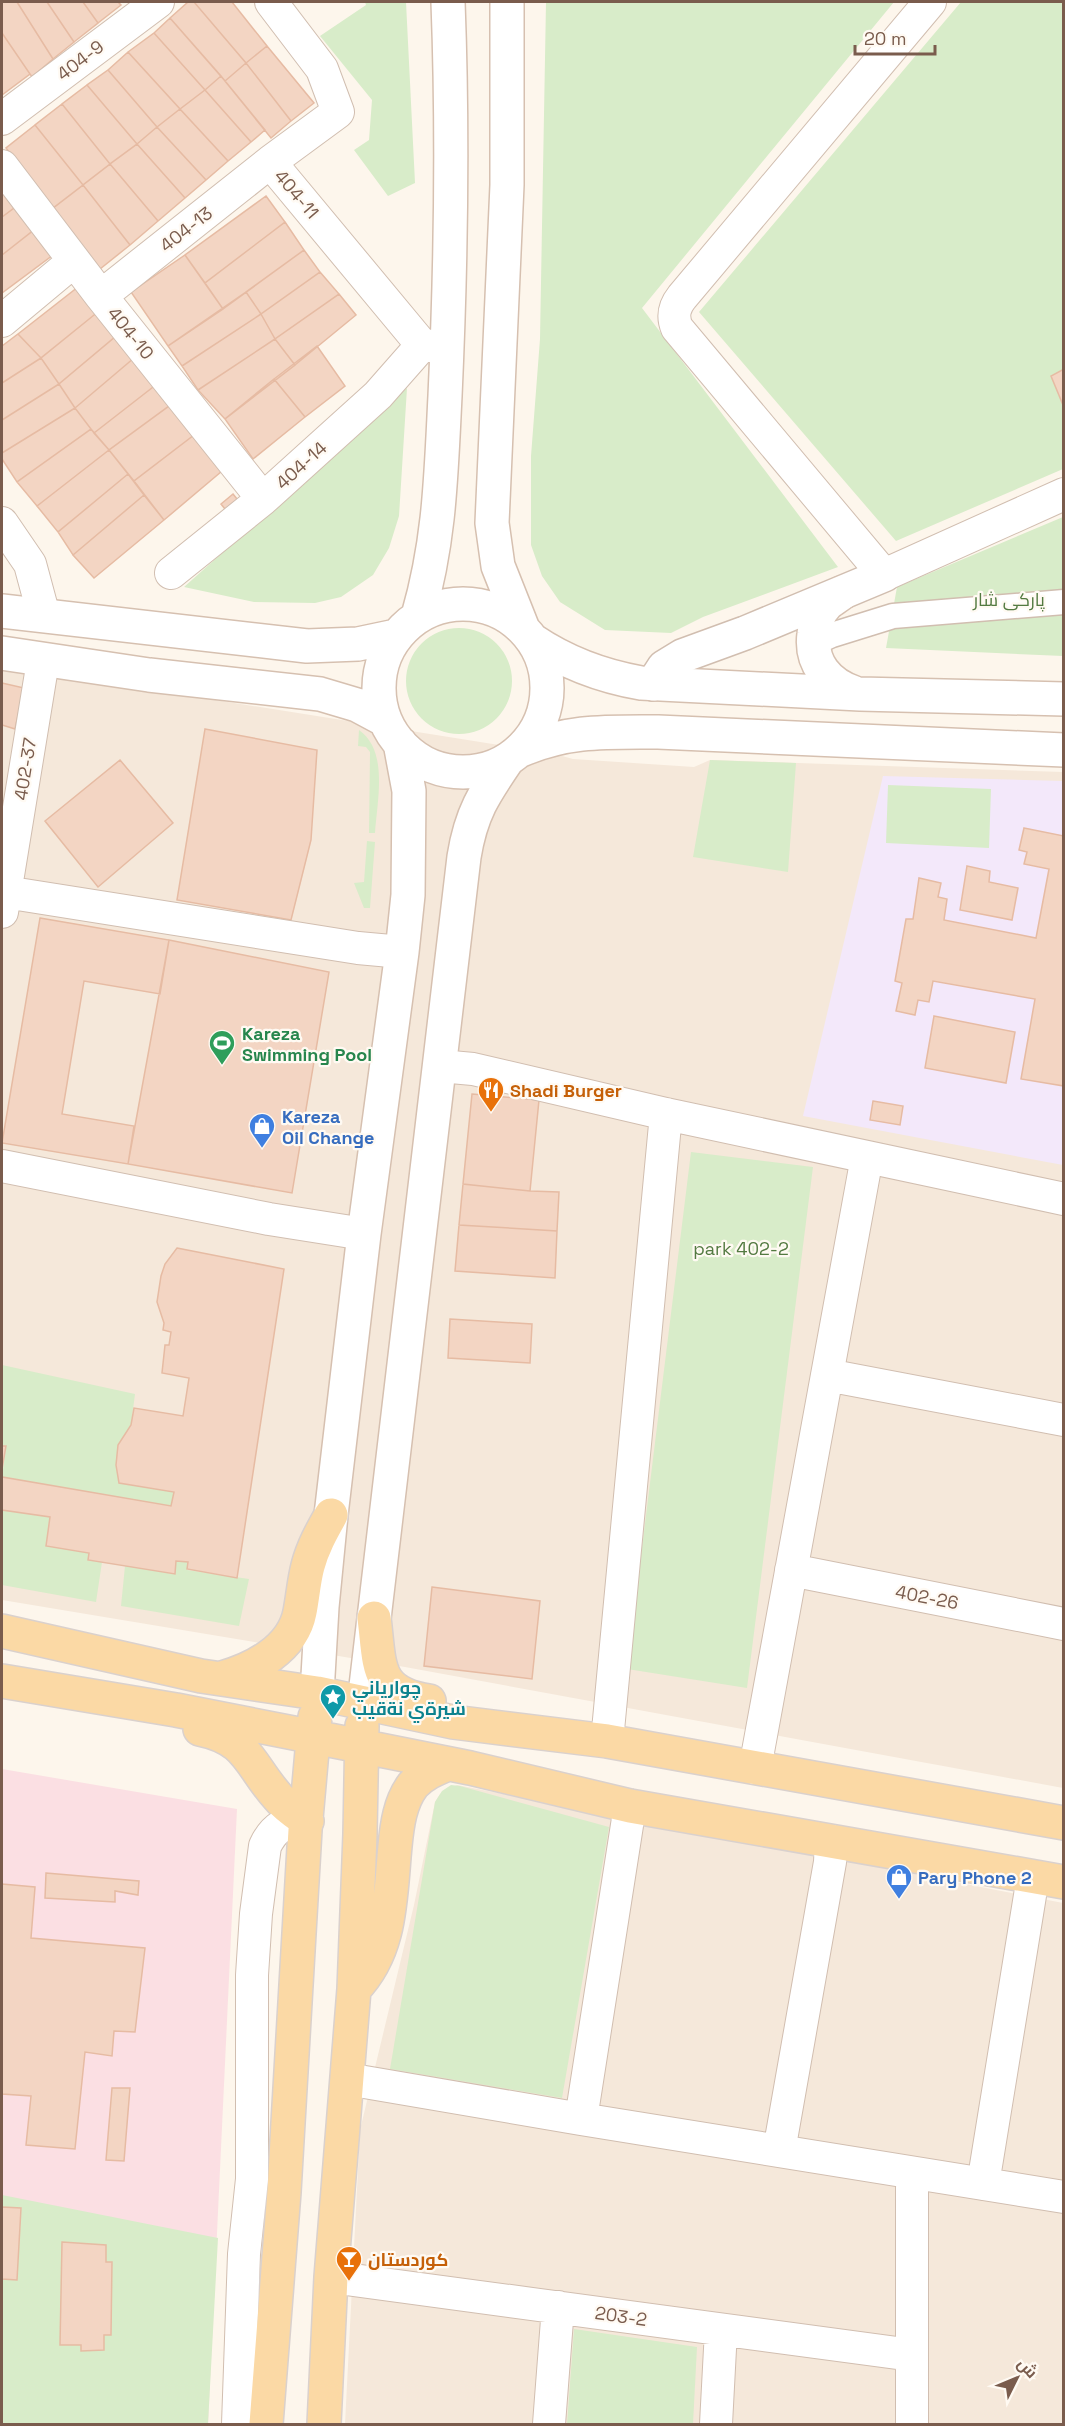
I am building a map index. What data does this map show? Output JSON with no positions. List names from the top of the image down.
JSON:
{
  "streets": {
    "street": [
      "404-9",
      "404-11",
      "404-13",
      "404-10",
      "404-14",
      "402-37",
      "402-26",
      "203-2"
    ]
  },
  "crossings": [
    ["404-11", "404-13"],
    ["404-11", "404-14"],
    ["404-13", "404-10"],
    ["404-10", "404-14"]
  ],
  "parks": ["پارکی شار", "park 402-2"],
  "places": {
    "sports": ["Kareza Swimming Pool"],
    "restaurant": ["Shadi Burger"],
    "shop": ["Kareza Oil Change", "Pary Phone 2"],
    "place": ["چوارياني شيرةي نةقيب"],
    "bar": ["كوردستان"]
  },
  "scale_bar": "20 m",
  "north": "top right"
}
